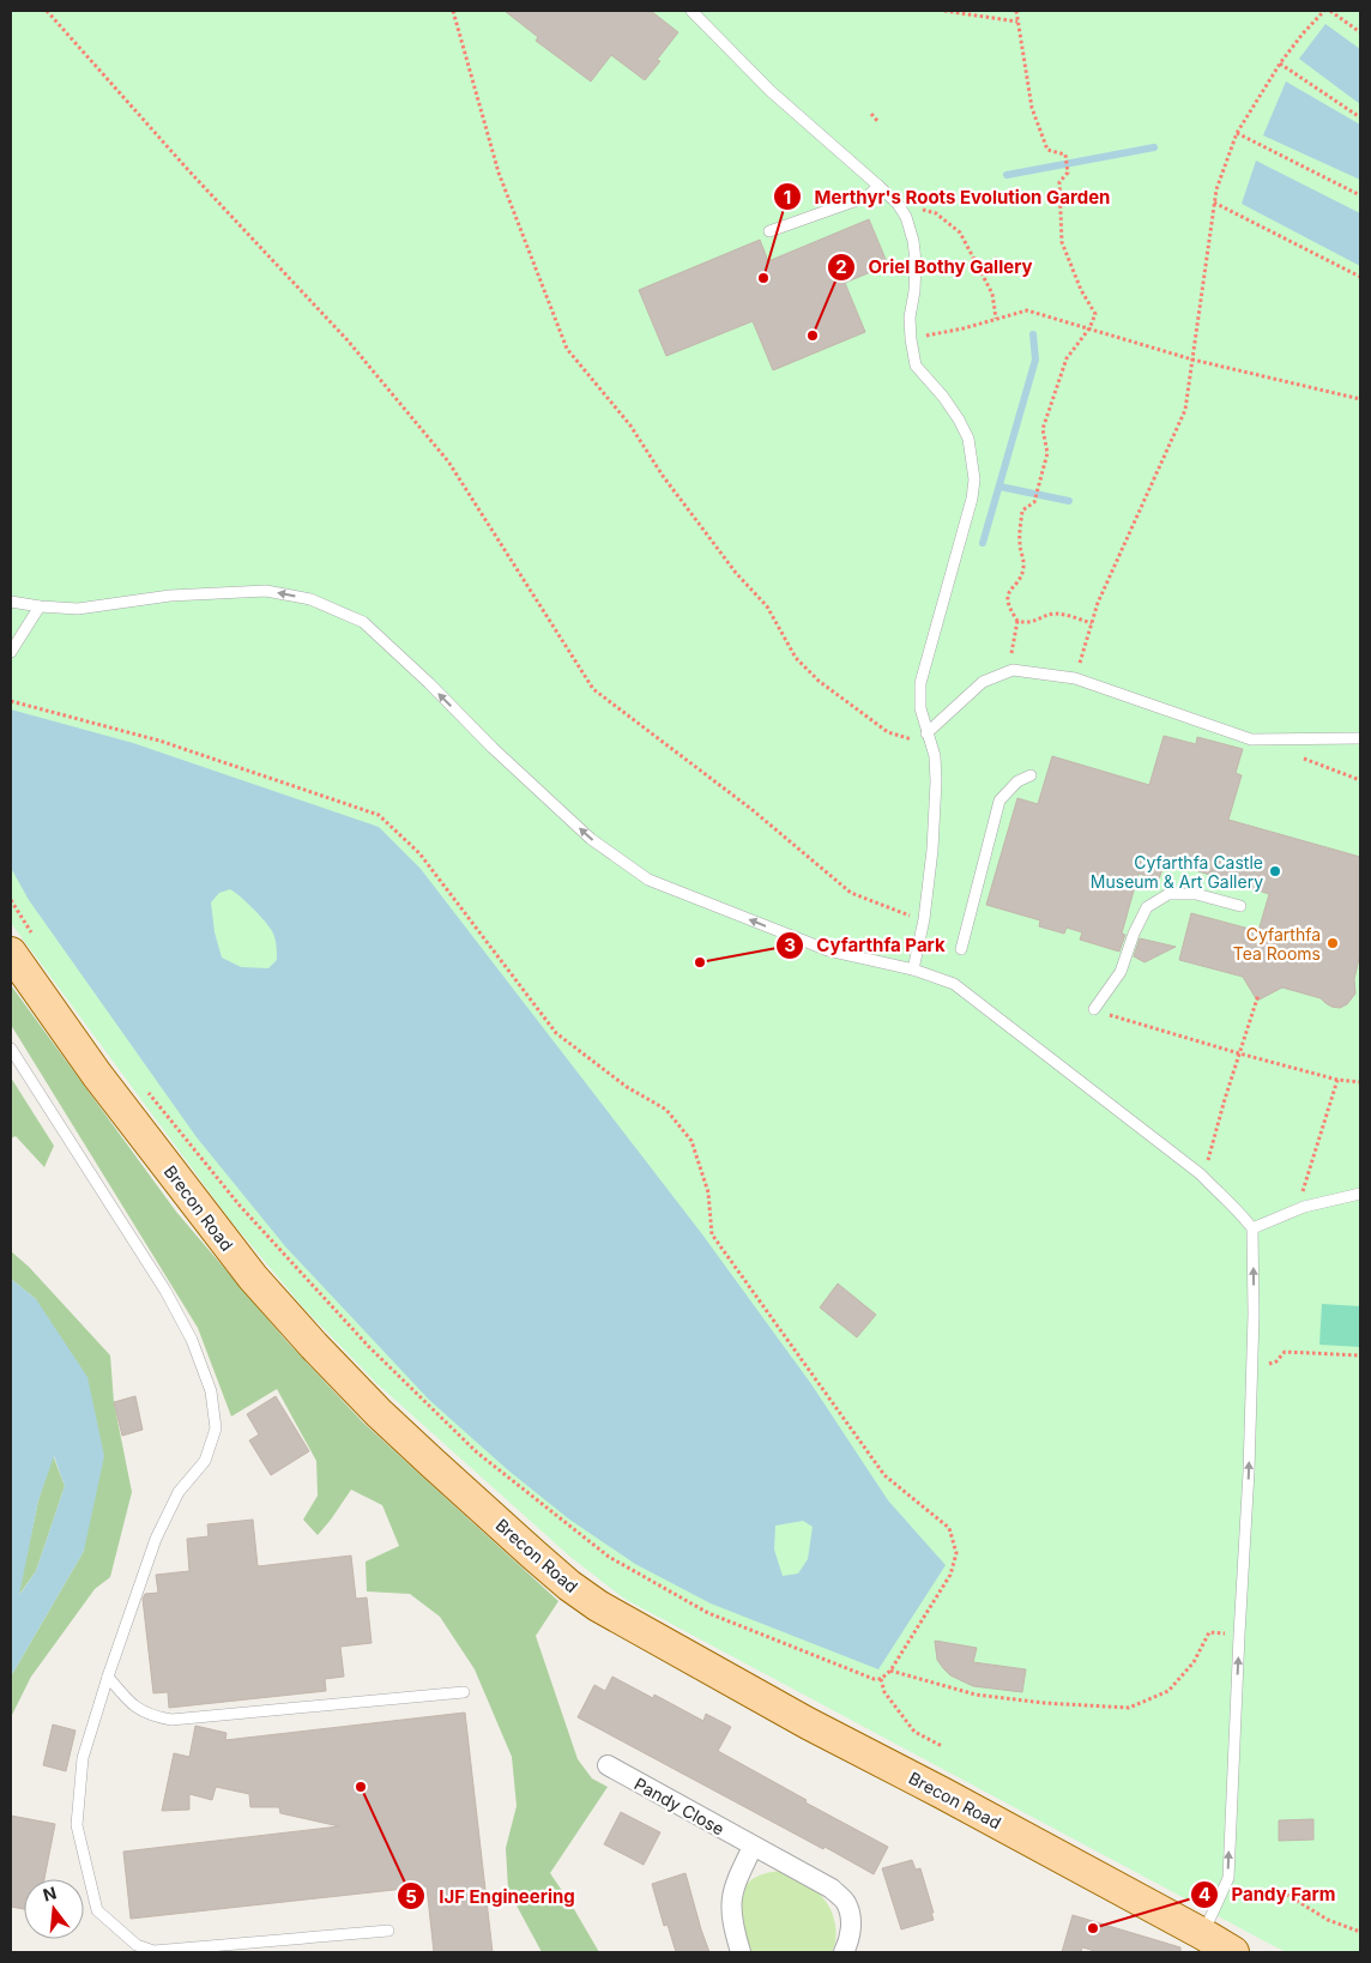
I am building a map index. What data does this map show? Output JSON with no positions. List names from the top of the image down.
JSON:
{
  "streets": {
    "main road": ["Brecon Road"],
    "street": ["Pandy Close"]
  },
  "places": [
    "Merthyr's Roots Evolution Garden",
    "Oriel Bothy Gallery",
    "Cyfarthfa Castle Museum & Art Gallery",
    "Cyfarthfa Tea Rooms",
    "Cyfarthfa Park",
    "IJF Engineering",
    "Pandy Farm"
  ],
  "north": "top"
}
